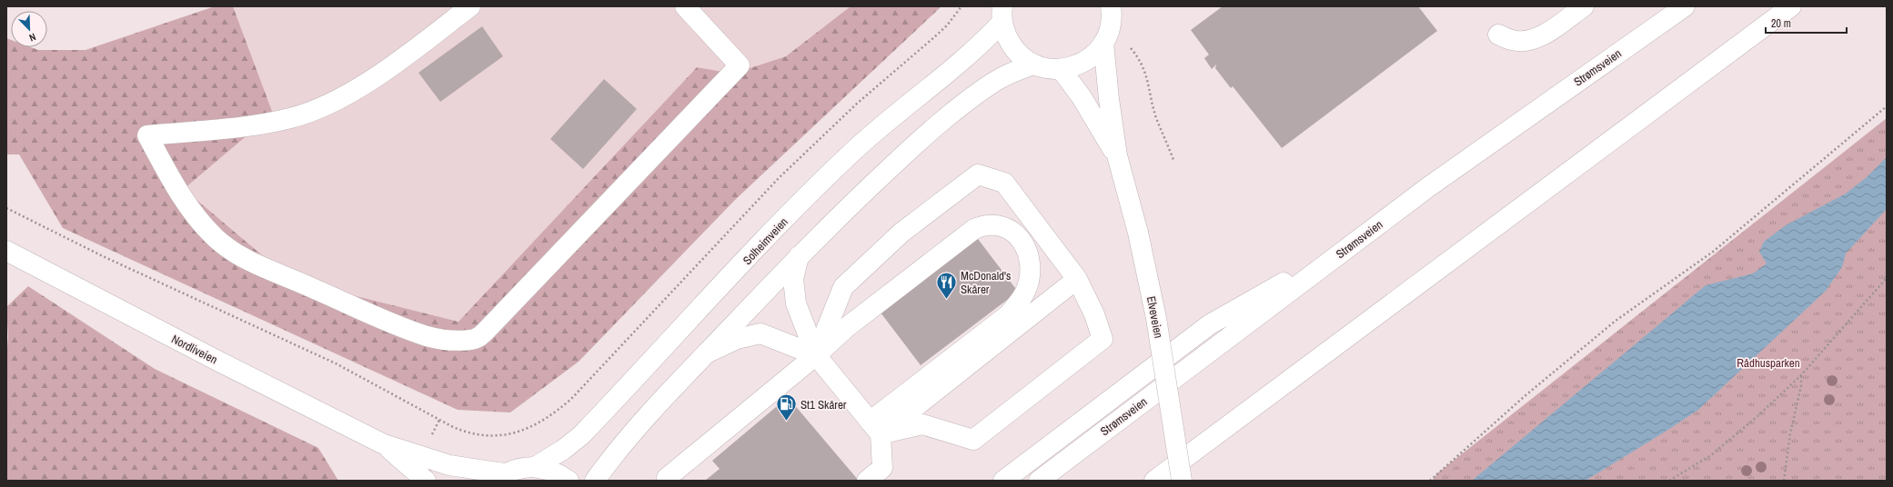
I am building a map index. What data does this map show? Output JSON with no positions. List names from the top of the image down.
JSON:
{
  "streets": {
    "main road": [
      "Strømsveien",
      "Solheimveien",
      "Elveveien",
      "Nordliveien"
    ]
  },
  "parks": ["Rådhusparken"],
  "places": {
    "restaurant": ["McDonald's Skårer"],
    "fuel station": ["St1 Skårer"]
  },
  "scale_bar": "20 m",
  "north": "bottom right"
}
